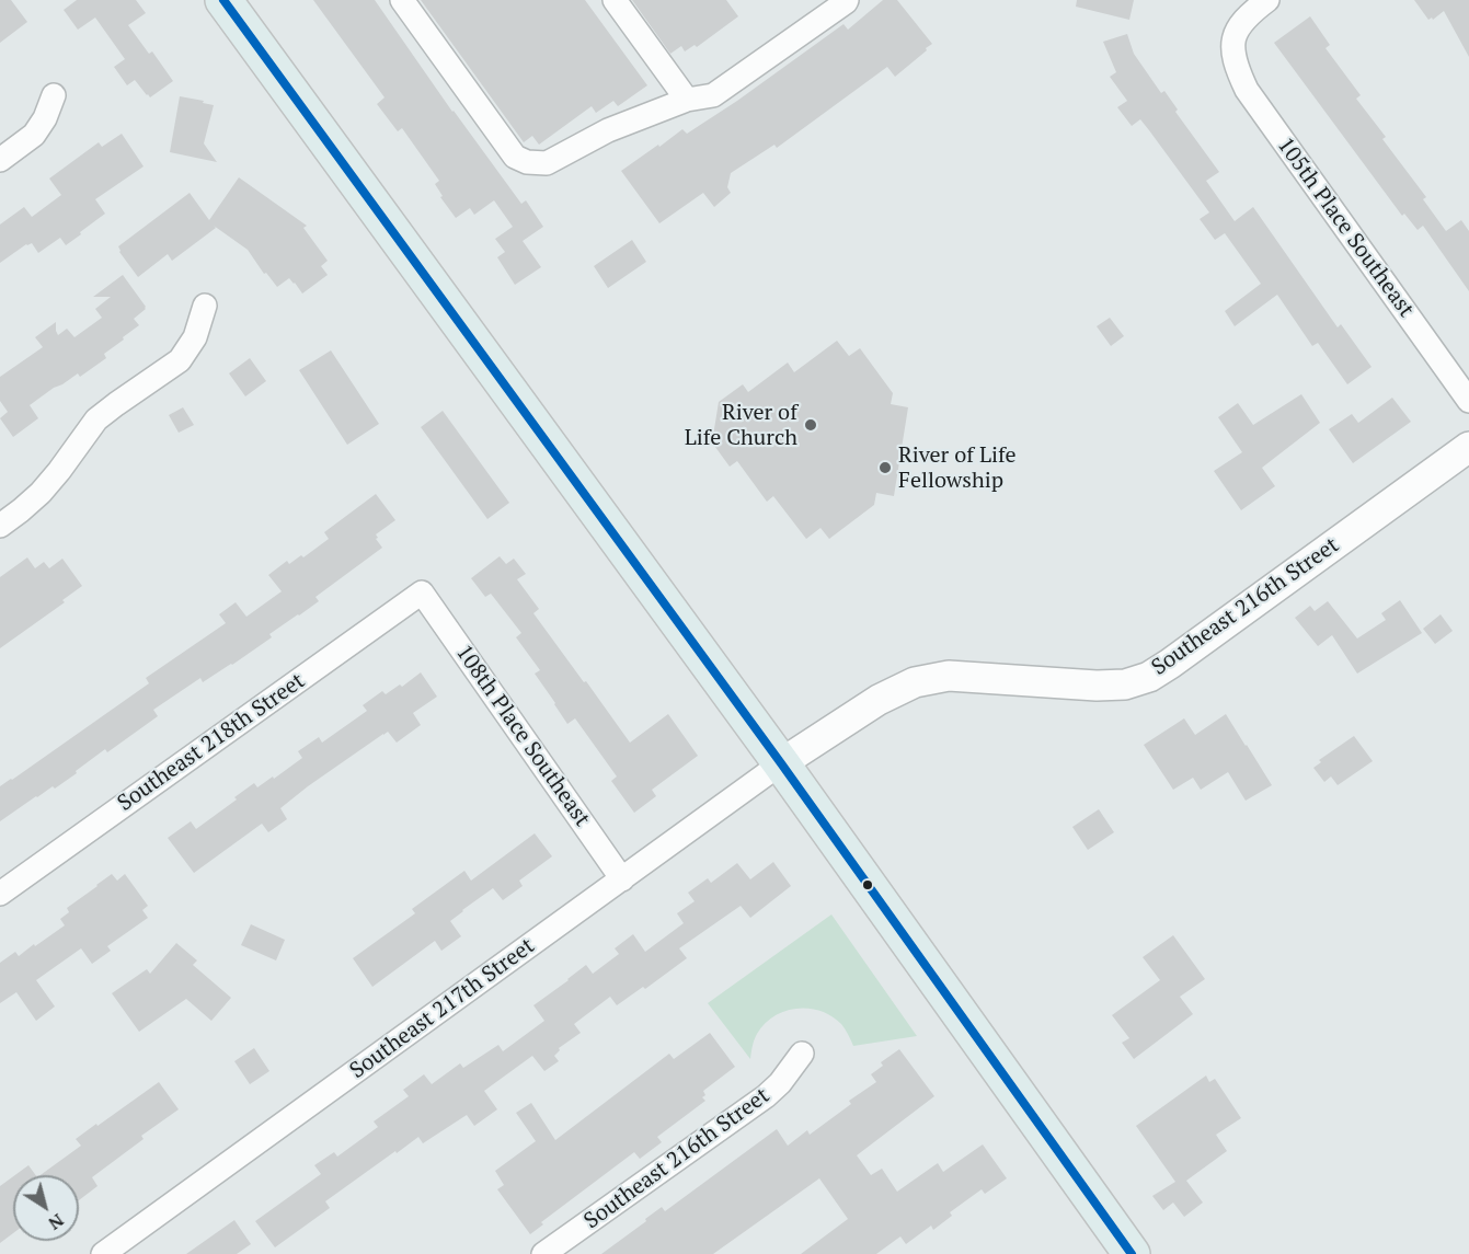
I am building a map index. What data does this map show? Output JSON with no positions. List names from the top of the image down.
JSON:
{
  "streets": {
    "street": [
      "105th Place Southeast",
      "Southeast 216th Street",
      "108th Place Southeast",
      "Southeast 218th Street",
      "Southeast 217th Street"
    ]
  },
  "crossings": [
    ["Southeast 216th Street", "Southeast 217th Street"],
    ["108th Place Southeast", "Southeast 218th Street"],
    ["108th Place Southeast", "Southeast 217th Street"]
  ],
  "places": ["River of Life Church", "River of Life Fellowship"],
  "north": "bottom right"
}
